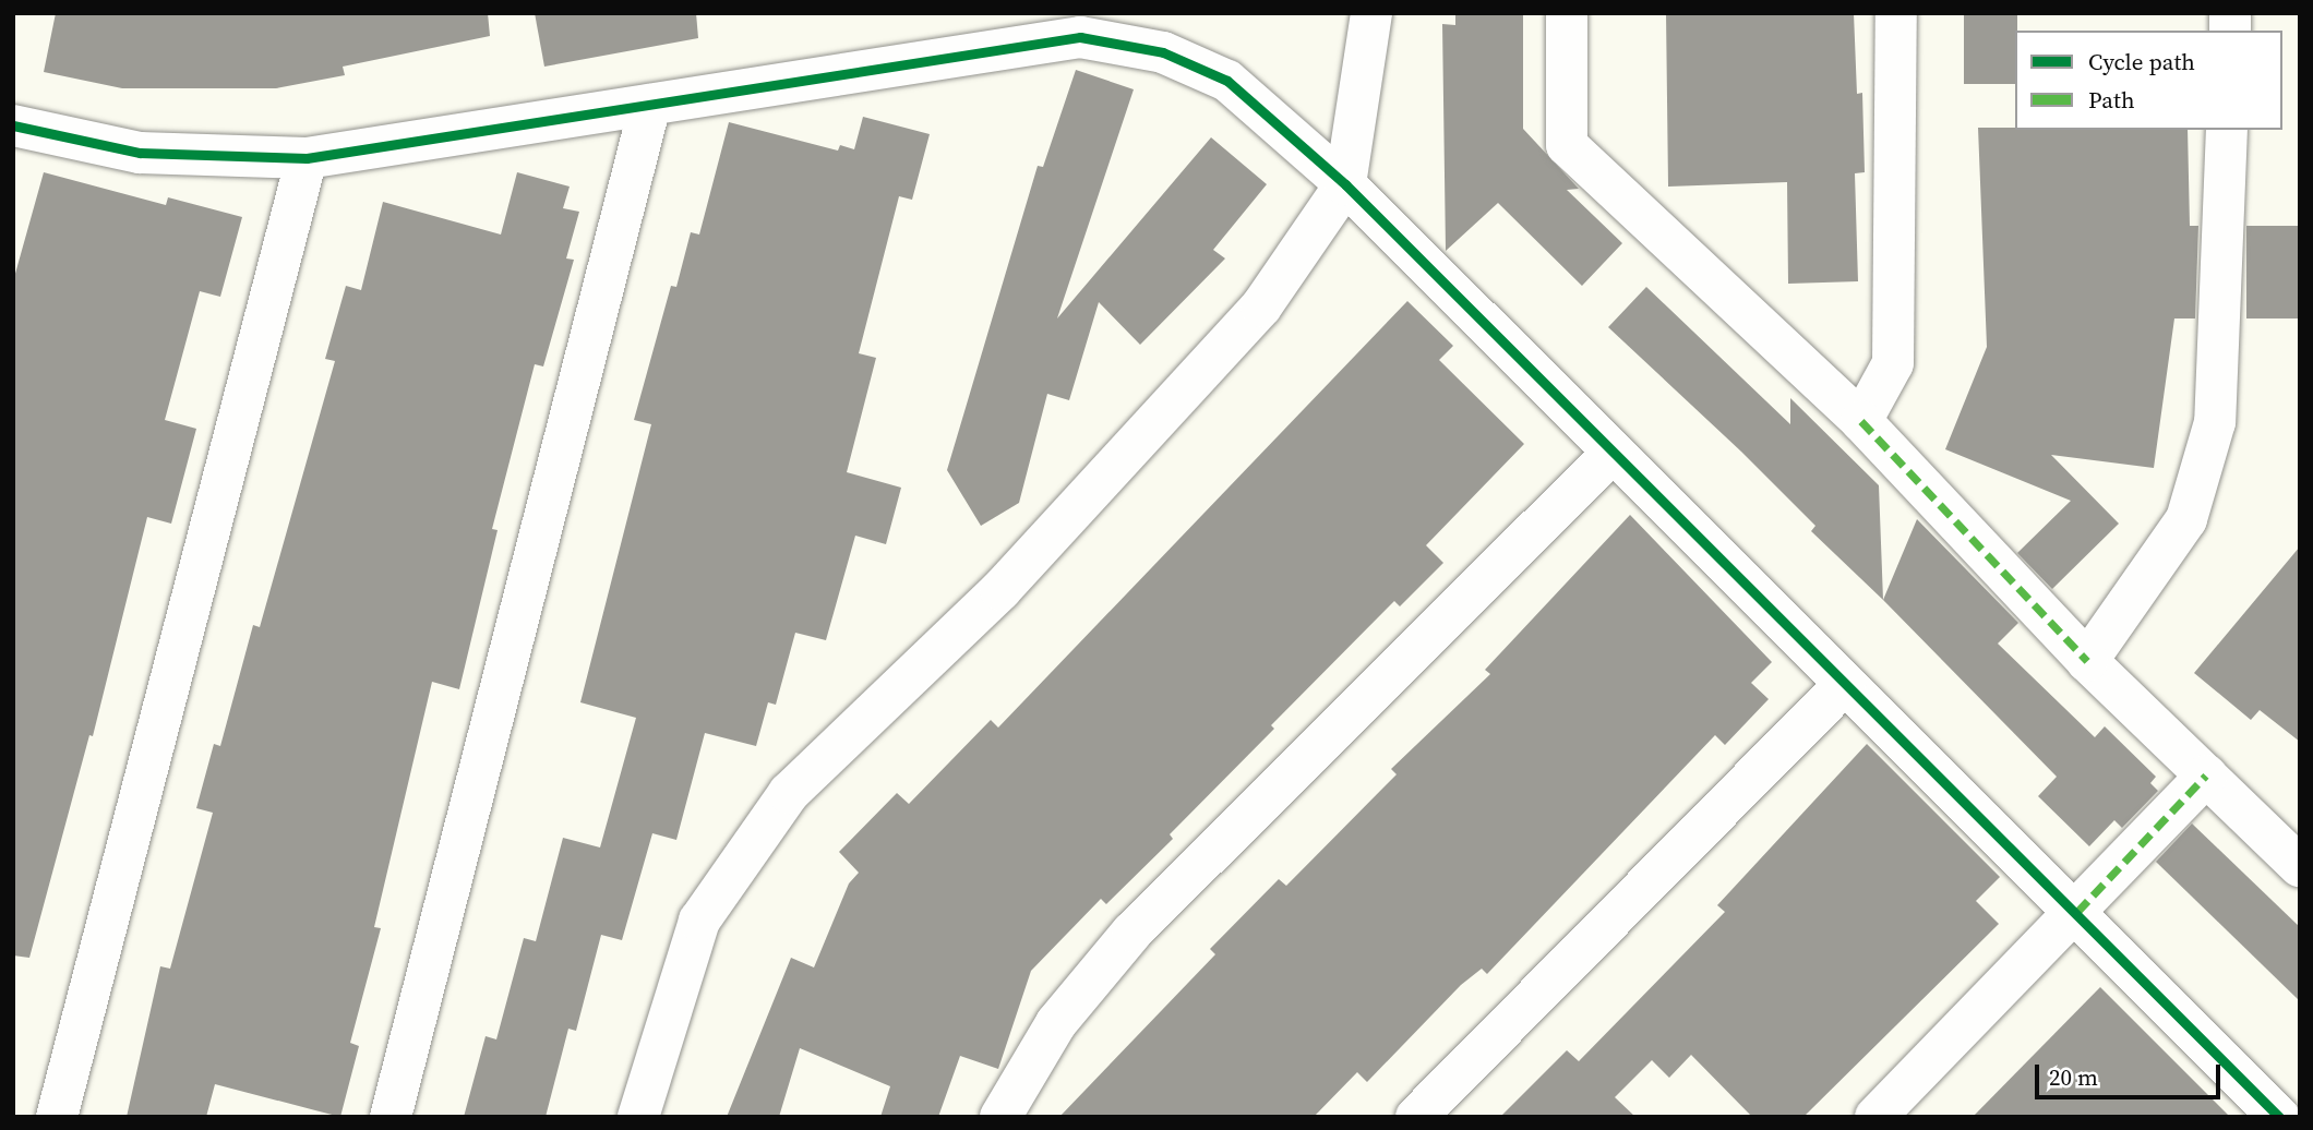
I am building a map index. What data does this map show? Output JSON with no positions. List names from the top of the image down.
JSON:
{
  "legend": ["Cycle path", "Path"],
  "scale_bar": "20 m"
}
